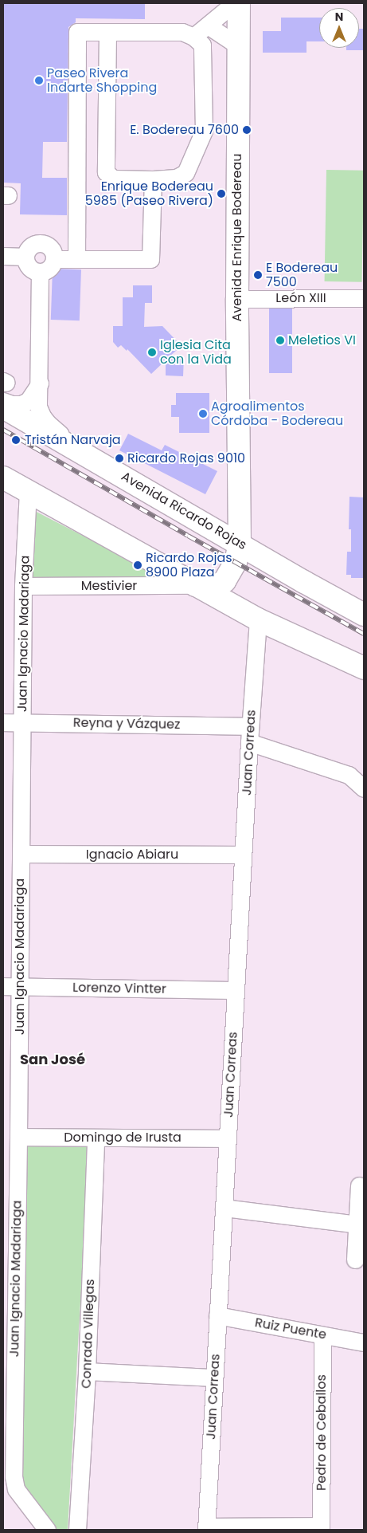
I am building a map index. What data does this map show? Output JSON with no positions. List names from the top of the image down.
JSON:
{
  "streets": {
    "main road": ["Avenida Enrique Bodereau", "Avenida Ricardo Rojas"],
    "street": [
      "León XIII",
      "Mestivier",
      "Juan Ignacio Madariaga",
      "Reyna y Vázquez",
      "Juan Correas",
      "Ignacio Abiaru",
      "Lorenzo Vintter",
      "Domingo de Irusta",
      "Ruiz Puente",
      "Conrado Villegas",
      "Pedro de Ceballos"
    ]
  },
  "crossings": [
    ["Avenida Enrique Bodereau", "León XIII"],
    ["Avenida Enrique Bodereau", "Avenida Ricardo Rojas"],
    ["Avenida Enrique Bodereau", "Mestivier"],
    ["Mestivier", "Juan Ignacio Madariaga"],
    ["Juan Ignacio Madariaga", "Reyna y Vázquez"],
    ["Juan Ignacio Madariaga", "Ignacio Abiaru"],
    ["Juan Ignacio Madariaga", "Lorenzo Vintter"],
    ["Juan Ignacio Madariaga", "Domingo de Irusta"],
    ["Reyna y Vázquez", "Juan Correas"],
    ["Juan Correas", "Ignacio Abiaru"],
    ["Juan Correas", "Lorenzo Vintter"],
    ["Juan Correas", "Domingo de Irusta"],
    ["Juan Correas", "Ruiz Puente"],
    ["Domingo de Irusta", "Conrado Villegas"],
    ["Ruiz Puente", "Pedro de Ceballos"]
  ],
  "districts": ["San José"],
  "places": [
    "Paseo Rivera Indarte Shopping",
    "E. Bodereau 7600",
    "Enrique Bodereau 5985 (Paseo Rivera)",
    "E Bodereau 7500",
    "Meletios VI",
    "Iglesia Cita con la Vida",
    "Agroalimentos Córdoba - Bodereau",
    "Tristán Narvaja",
    "Ricardo Rojas 9010",
    "Ricardo Rojas 8900 Plaza"
  ],
  "north": "top"
}
